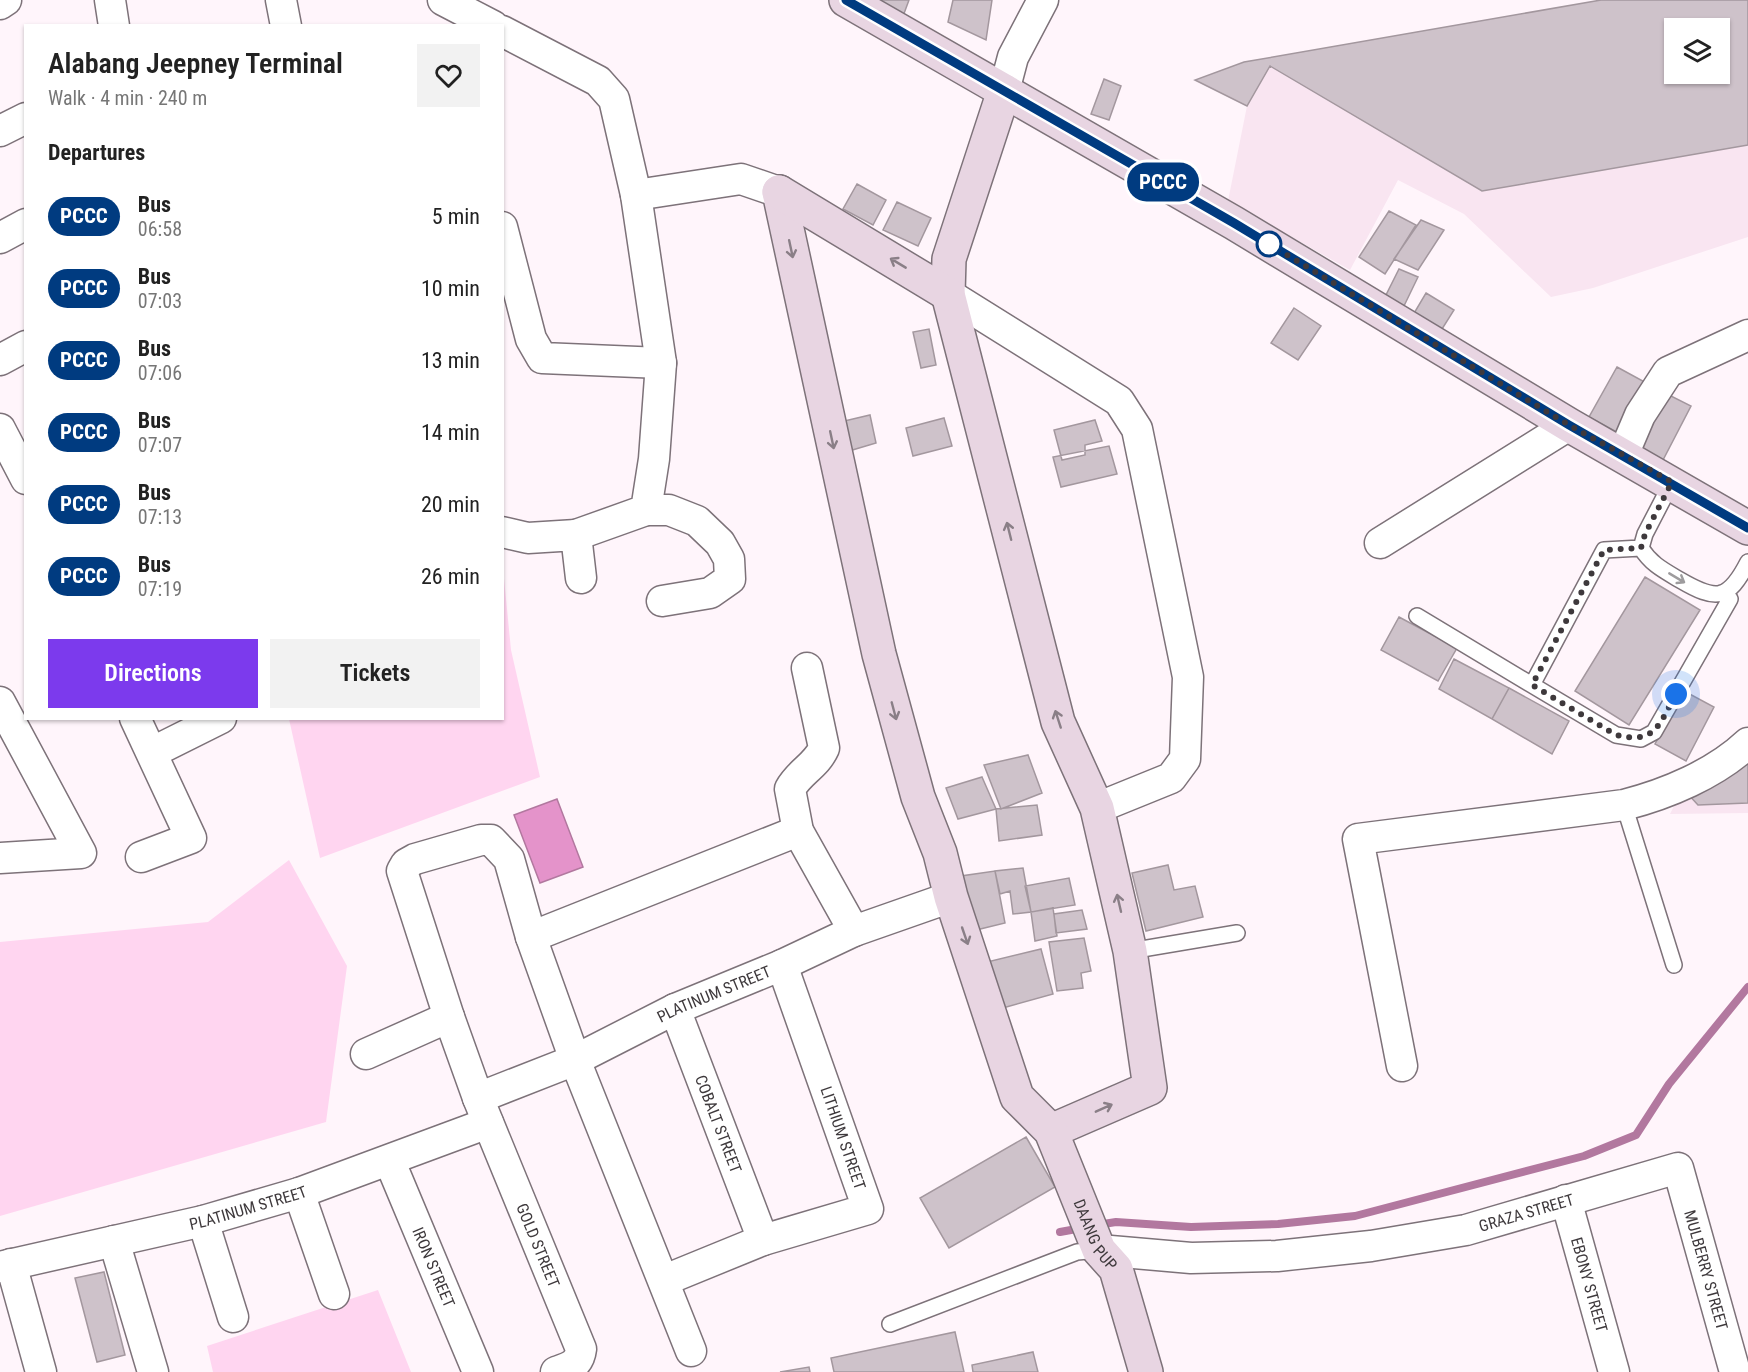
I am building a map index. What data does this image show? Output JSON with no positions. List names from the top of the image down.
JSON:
{
  "streets": {
    "street": [
      "PLATINUM STREET",
      "COBALT STREET",
      "LITHIUM STREET",
      "GRAZA STREET",
      "DAANG PUP",
      "GOLD STREET",
      "IRON STREET",
      "MULBERRY STREET",
      "EBONY STREET"
    ]
  },
  "crossings": [
    ["PLATINUM STREET", "COBALT STREET"],
    ["PLATINUM STREET", "LITHIUM STREET"],
    ["PLATINUM STREET", "GOLD STREET"],
    ["PLATINUM STREET", "IRON STREET"],
    ["COBALT STREET", "LITHIUM STREET"],
    ["GRAZA STREET", "DAANG PUP"],
    ["GRAZA STREET", "MULBERRY STREET"],
    ["GRAZA STREET", "EBONY STREET"]
  ],
  "lines": ["bus line PCCC"],
  "page": {
    "on_map": "PCCC",
    "heading": [
      ["Alabang Jeepney Terminal", "Walk · 4 min · 240 m"],
      "Departures"
    ],
    "list": [
      {
        "mark": "PCCC",
        "name": "Bus",
        "note": "06:58",
        "value": "5 min"
      },
      {
        "mark": "PCCC",
        "name": "Bus",
        "note": "07:03",
        "value": "10 min"
      },
      {
        "mark": "PCCC",
        "name": "Bus",
        "note": "07:06",
        "value": "13 min"
      },
      {
        "mark": "PCCC",
        "name": "Bus",
        "note": "07:07",
        "value": "14 min"
      },
      {
        "mark": "PCCC",
        "name": "Bus",
        "note": "07:13",
        "value": "20 min"
      },
      {
        "mark": "PCCC",
        "name": "Bus",
        "note": "07:19",
        "value": "26 min"
      }
    ],
    "buttons": ["Directions", "Tickets"]
  }
}
